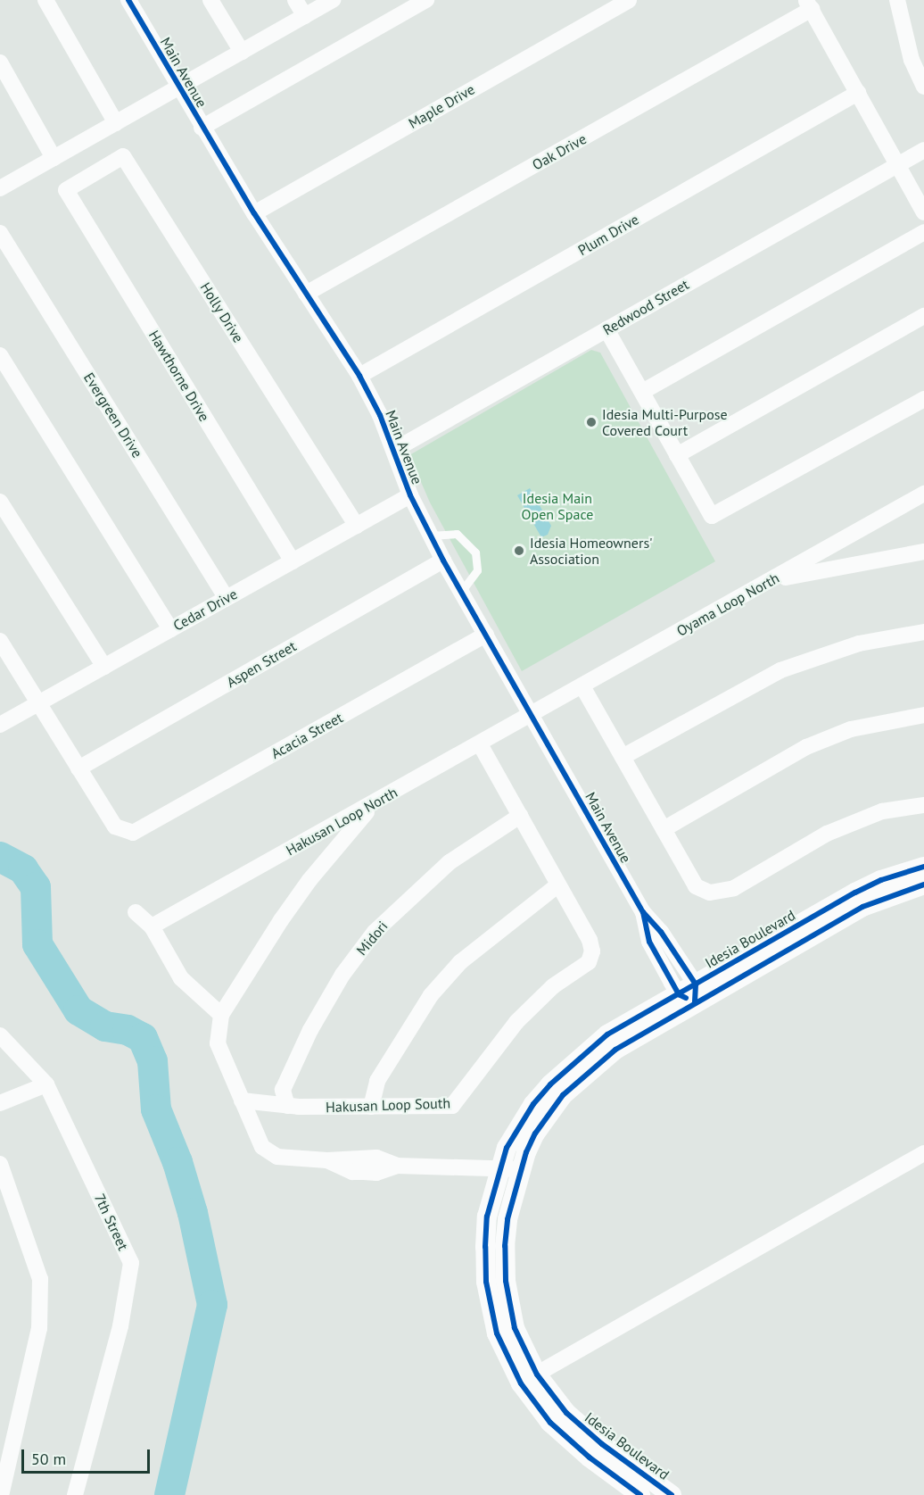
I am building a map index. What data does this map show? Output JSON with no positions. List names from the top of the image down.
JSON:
{
  "streets": {
    "street": [
      "Main Avenue",
      "Maple Drive",
      "Oak Drive",
      "Plum Drive",
      "Redwood Street",
      "Holly Drive",
      "Hawthorne Drive",
      "Evergreen Drive",
      "Oyama Loop North",
      "Cedar Drive",
      "Aspen Street",
      "Acacia Street",
      "Hakusan Loop North",
      "Midori",
      "Idesia Boulevard",
      "Hakusan Loop South",
      "7th Street"
    ]
  },
  "crossings": [
    ["Main Avenue", "Maple Drive"],
    ["Main Avenue", "Oak Drive"],
    ["Main Avenue", "Plum Drive"],
    ["Main Avenue", "Redwood Street"],
    ["Main Avenue", "Oyama Loop North"],
    ["Main Avenue", "Cedar Drive"],
    ["Main Avenue", "Aspen Street"],
    ["Main Avenue", "Acacia Street"],
    ["Main Avenue", "Hakusan Loop North"],
    ["Main Avenue", "Idesia Boulevard"],
    ["Holly Drive", "Hawthorne Drive"],
    ["Holly Drive", "Cedar Drive"],
    ["Hawthorne Drive", "Cedar Drive"],
    ["Evergreen Drive", "Cedar Drive"],
    ["Oyama Loop North", "Hakusan Loop North"],
    ["Aspen Street", "Acacia Street"],
    ["Midori", "Hakusan Loop South"]
  ],
  "parks": ["Idesia Main Open Space"],
  "places": ["Idesia Multi-Purpose Covered Court", "Idesia Homeowners' Association"],
  "scale_bar": "50 m"
}
